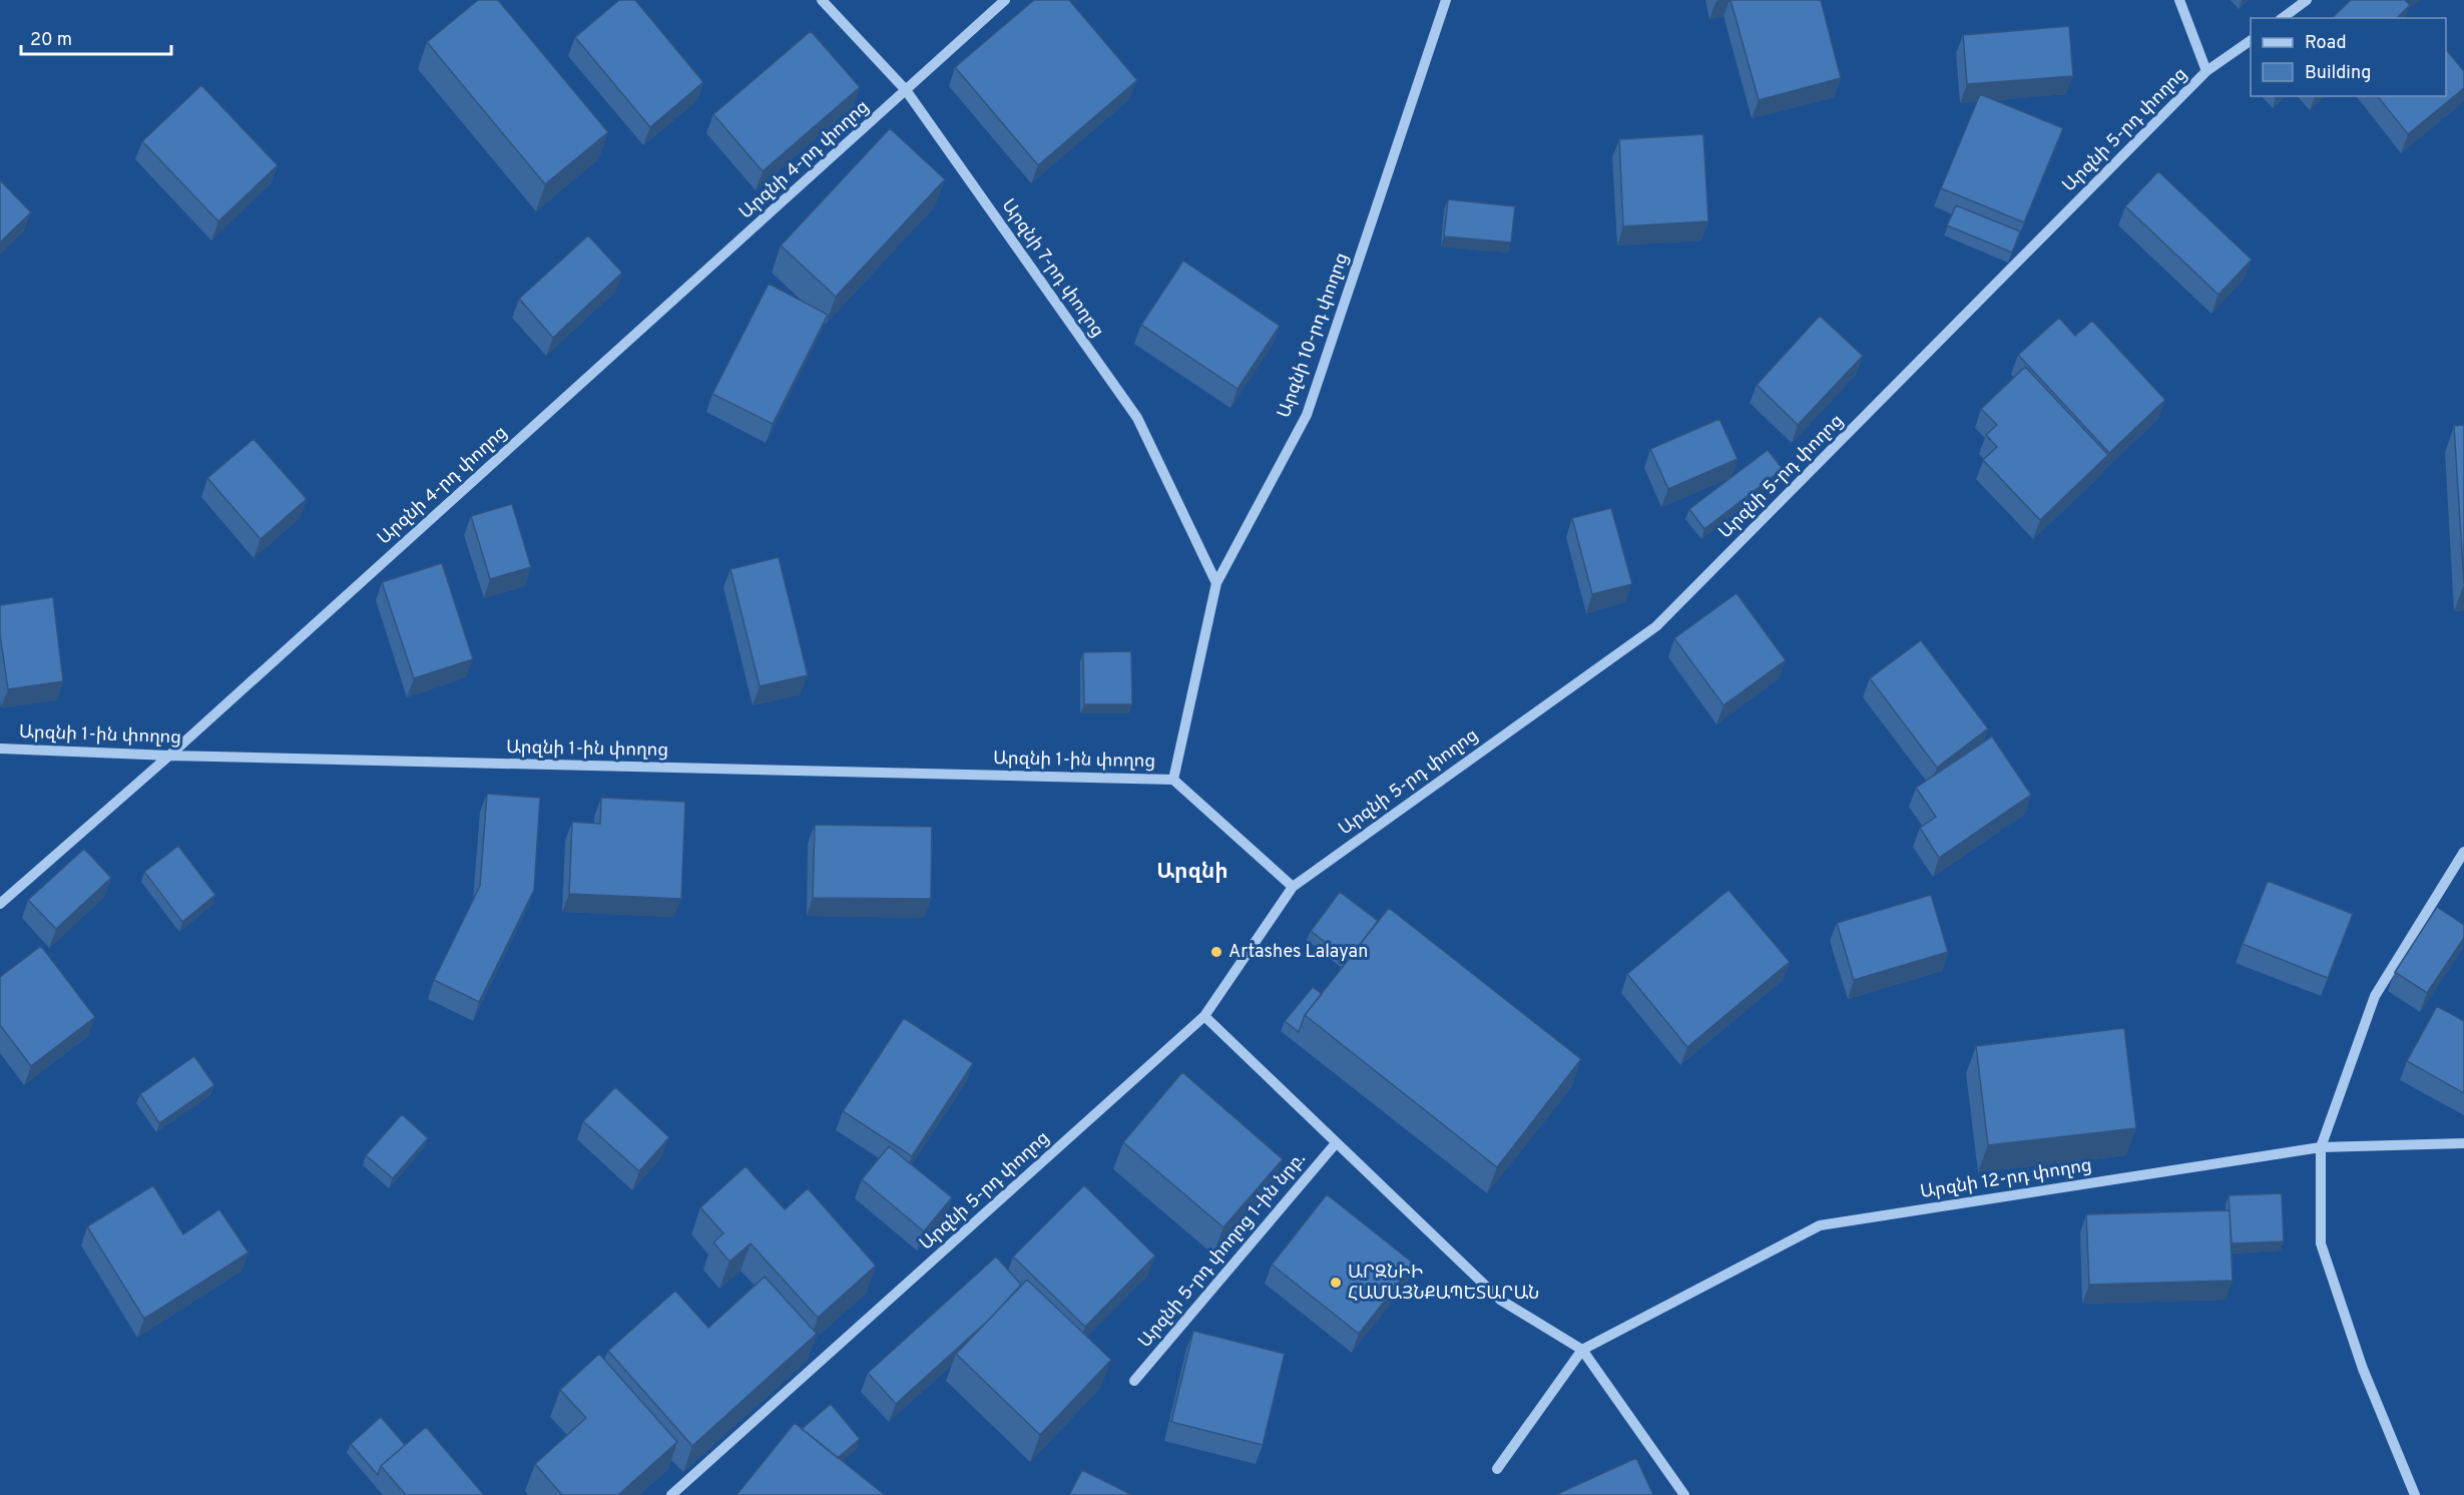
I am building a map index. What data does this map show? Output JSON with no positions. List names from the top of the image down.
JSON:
{
  "streets": {
    "street": [
      "Արզնի 5-րդ փողոց",
      "Արզնի 4-րդ փողոց",
      "Արզնի 7-րդ փողոց",
      "Արզնի 10-րդ փողոց",
      "Արզնի 1-ին փողոց",
      "Արզնի 12-րդ փողոց",
      "Արզնի 5-րդ փողոց 1-ին նրբ."
    ]
  },
  "crossings": [
    ["Արզնի 4-րդ փողոց", "Արզնի 7-րդ փողոց"],
    ["Արզնի 4-րդ փողոց", "Արզնի 1-ին փողոց"],
    ["Արզնի 7-րդ փողոց", "Արզնի 10-րդ փողոց"],
    ["Արզնի 10-րդ փողոց", "Արզնի 1-ին փողոց"]
  ],
  "districts": ["Արզնի"],
  "places": ["Artashes Lalayan", "ԱՐԶՆԻԻ ՀԱՄԱՅՆՔԱՊԵՏԱՐԱՆ"],
  "legend": ["Road", "Building"],
  "scale_bar": "20 m"
}
